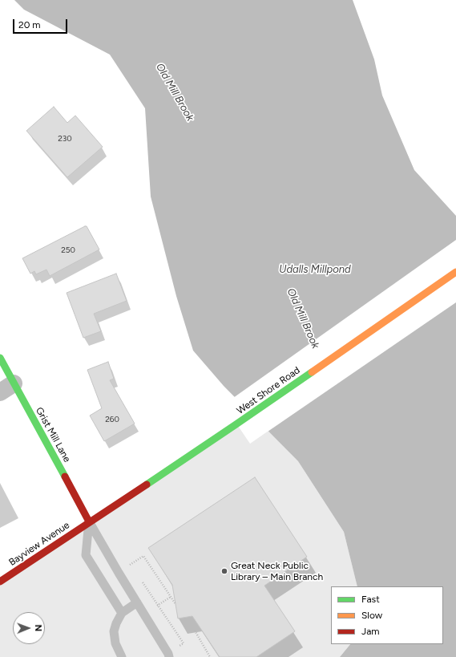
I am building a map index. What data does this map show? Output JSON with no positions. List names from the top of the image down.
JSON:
{
  "streets": {
    "main road": ["West Shore Road", "Grist Mill Lane", "Bayview Avenue"]
  },
  "crossings": [
    ["West Shore Road", "Grist Mill Lane"],
    ["West Shore Road", "Bayview Avenue"],
    ["Grist Mill Lane", "Bayview Avenue"]
  ],
  "water": ["Old Mill Brook", "Udalls Millpond"],
  "places": ["Great Neck Public Library – Main Branch"],
  "house_numbers": ["230", "250", "260"],
  "legend": ["Fast", "Slow", "Jam"],
  "scale_bar": "20 m",
  "north": "right"
}
